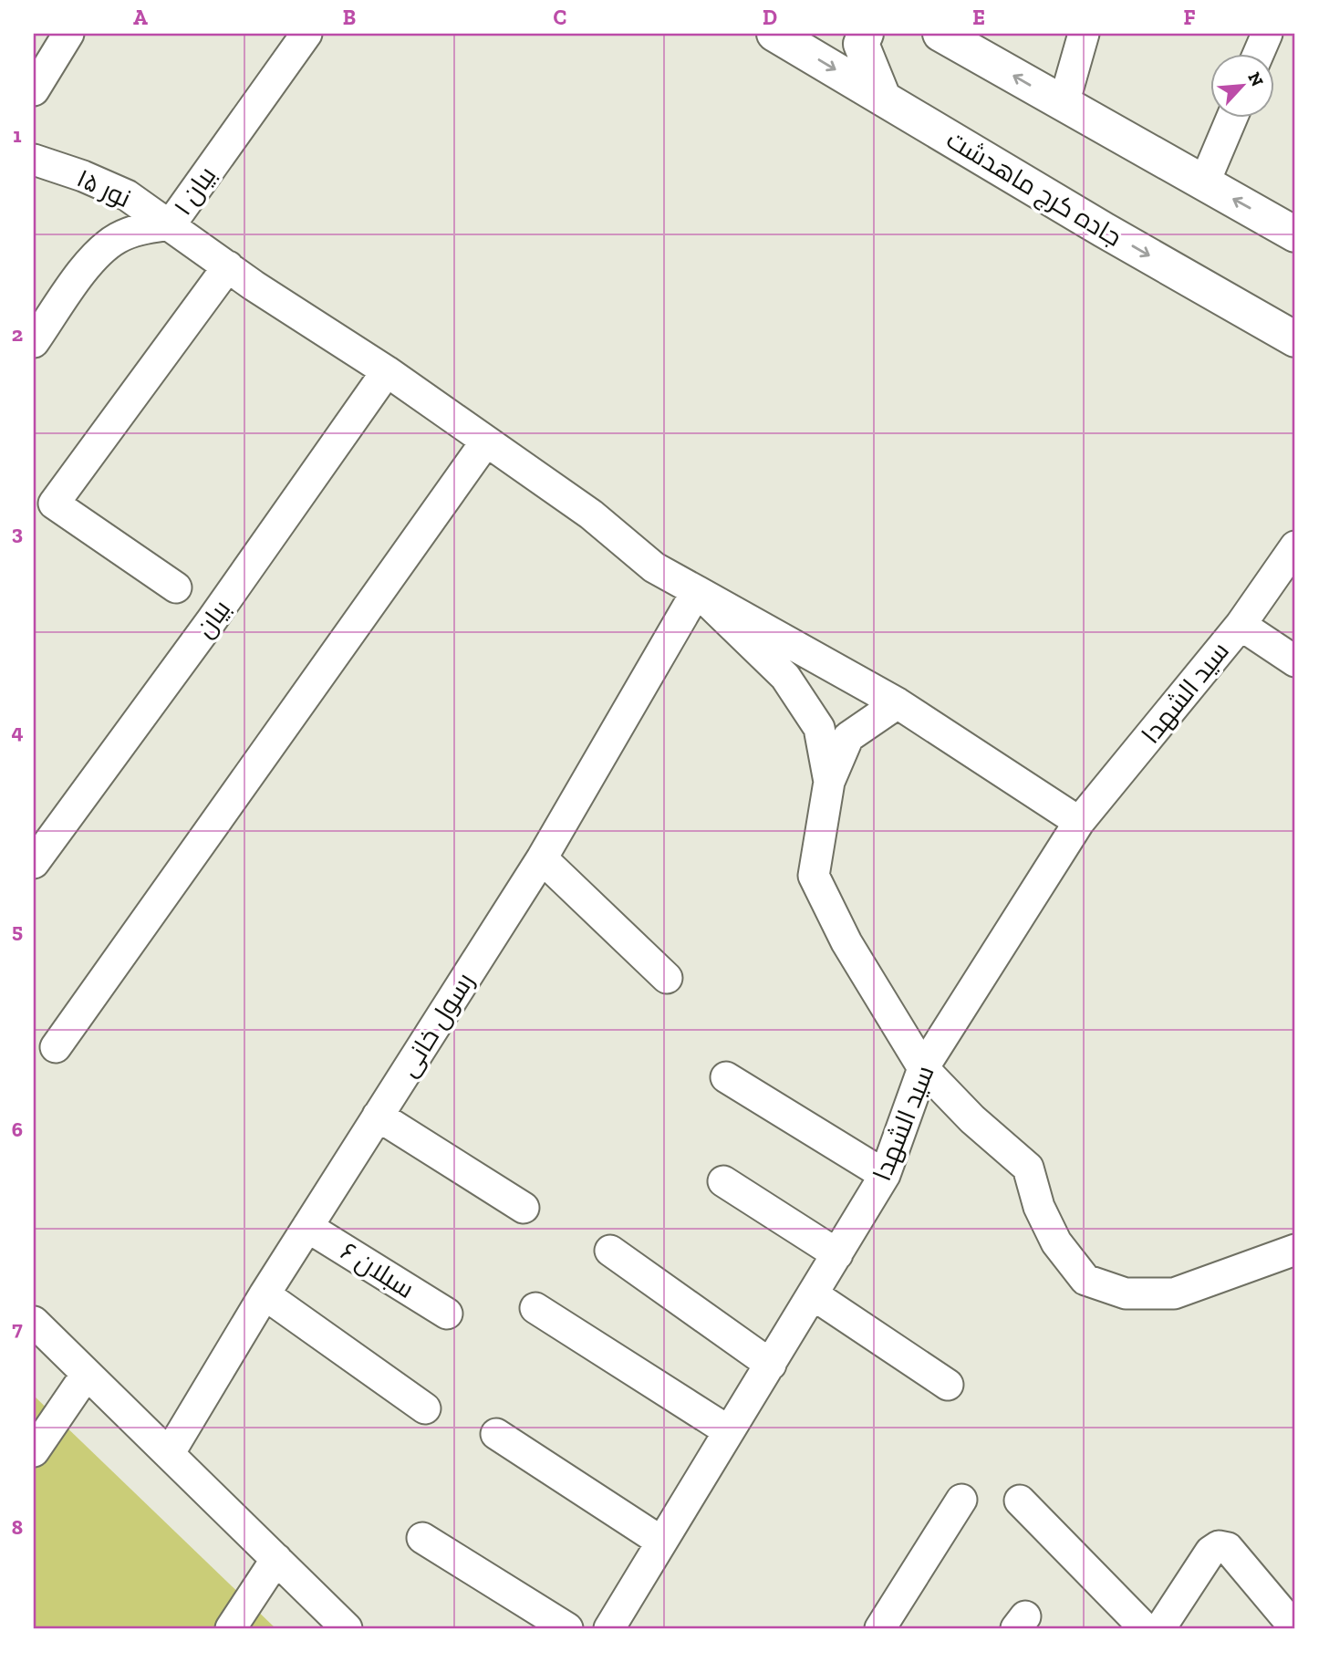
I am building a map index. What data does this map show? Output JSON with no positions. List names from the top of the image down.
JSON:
{
  "streets": {
    "main road": ["جاده کرج ماهدشت"],
    "street": [
      "نور ۱۵",
      "بیان ۱",
      "بیان",
      "سید الشهدا",
      "رسول خانی",
      "سبلان ۶"
    ]
  },
  "crossings": [
    ["نور ۱۵", "بیان ۱"],
    ["نور ۱۵", "بیان"],
    ["نور ۱۵", "رسول خانی"],
    ["رسول خانی", "سبلان ۶"]
  ],
  "north": "top right",
  "grid": {
    "columns": [
      "A",
      "B",
      "C",
      "D",
      "E",
      "F"
    ],
    "rows": [
      "1",
      "2",
      "3",
      "4",
      "5",
      "6",
      "7",
      "8"
    ]
  }
}
